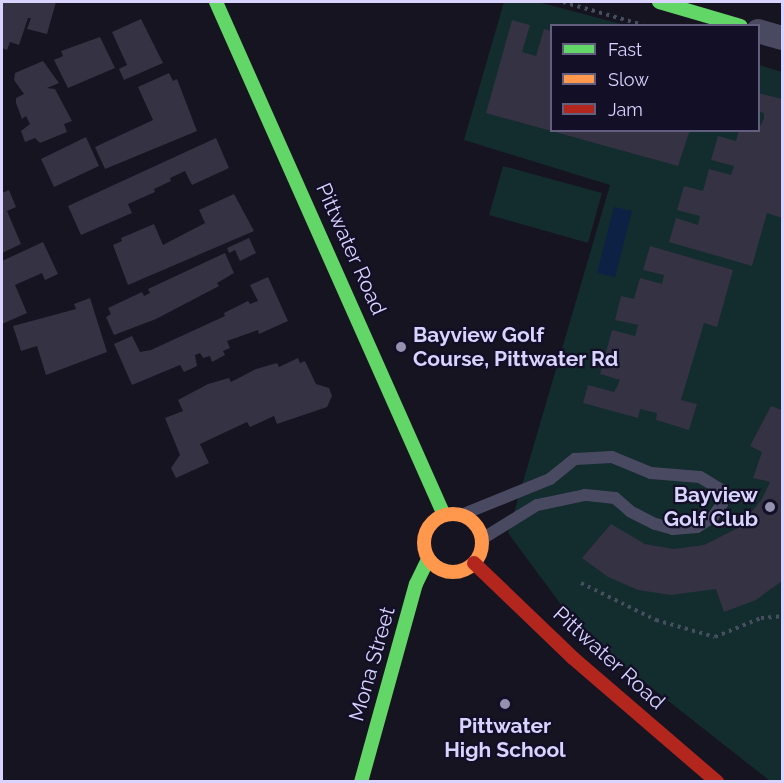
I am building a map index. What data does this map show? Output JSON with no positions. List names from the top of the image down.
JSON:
{
  "streets": {
    "main road": ["Pittwater Road", "Mona Street"]
  },
  "crossings": [
    ["Pittwater Road", "Mona Street"]
  ],
  "places": ["Bayview Golf Course, Pittwater Rd", "Bayview Golf Club", "Pittwater High School"],
  "legend": ["Fast", "Slow", "Jam"]
}
